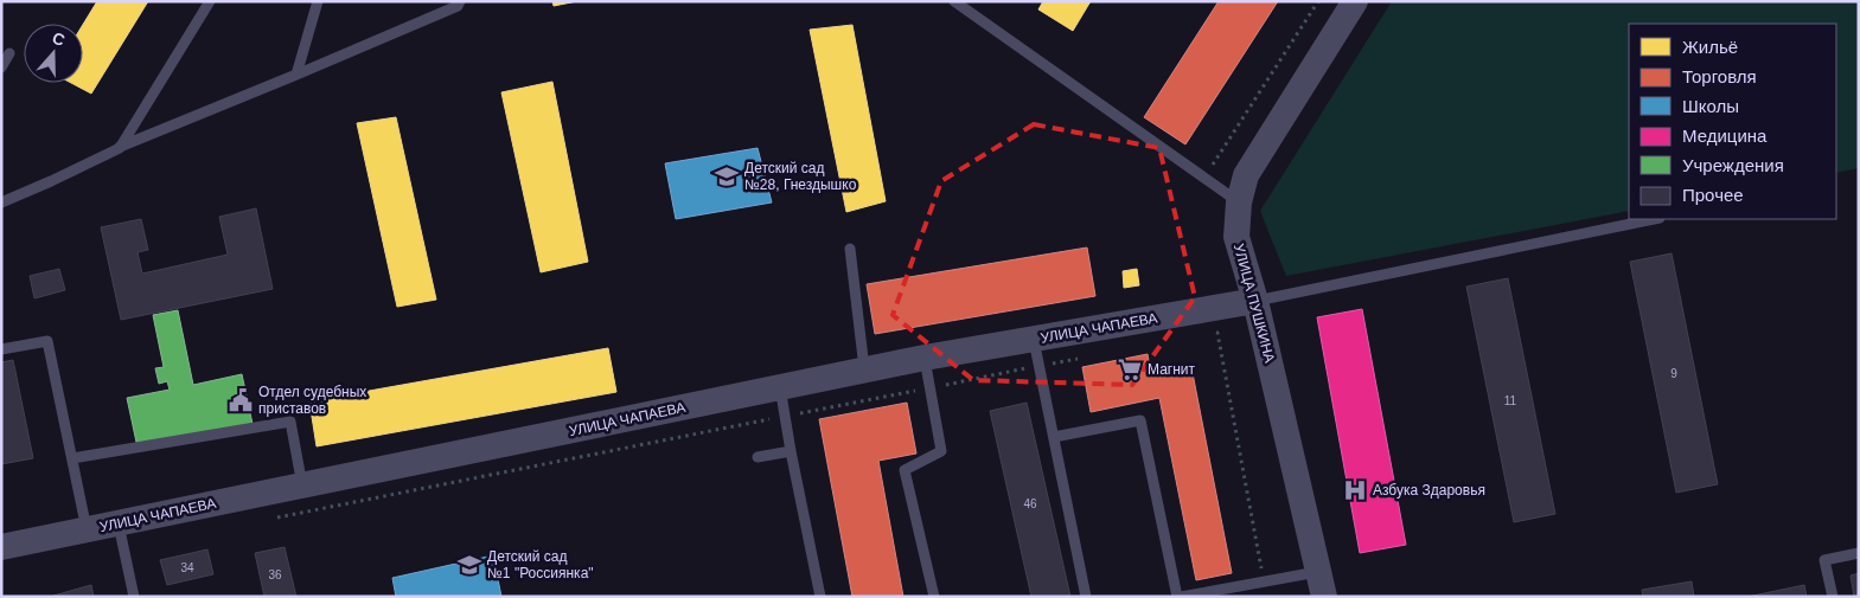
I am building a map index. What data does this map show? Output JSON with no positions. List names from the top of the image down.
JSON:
{
  "streets": {
    "street": ["УЛИЦА ПУШКИНА", "УЛИЦА ЧАПАЕВА"]
  },
  "crossings": [
    ["УЛИЦА ПУШКИНА", "УЛИЦА ЧАПАЕВА"]
  ],
  "places": {
    "school or university": ["Детский сад №28, Гнездышко", "Детский сад №1 \"Россиянка\""],
    "supermarket": ["Магнит"],
    "public building": ["Отдел судебных приставов"],
    "hospital": ["Азбука Здаровья"]
  },
  "house_numbers": [
    "9",
    "11",
    "46",
    "34",
    "36"
  ],
  "legend": [
    "Жильё",
    "Торговля",
    "Школы",
    "Медицина",
    "Учреждения",
    "Прочее"
  ],
  "north": "top"
}
